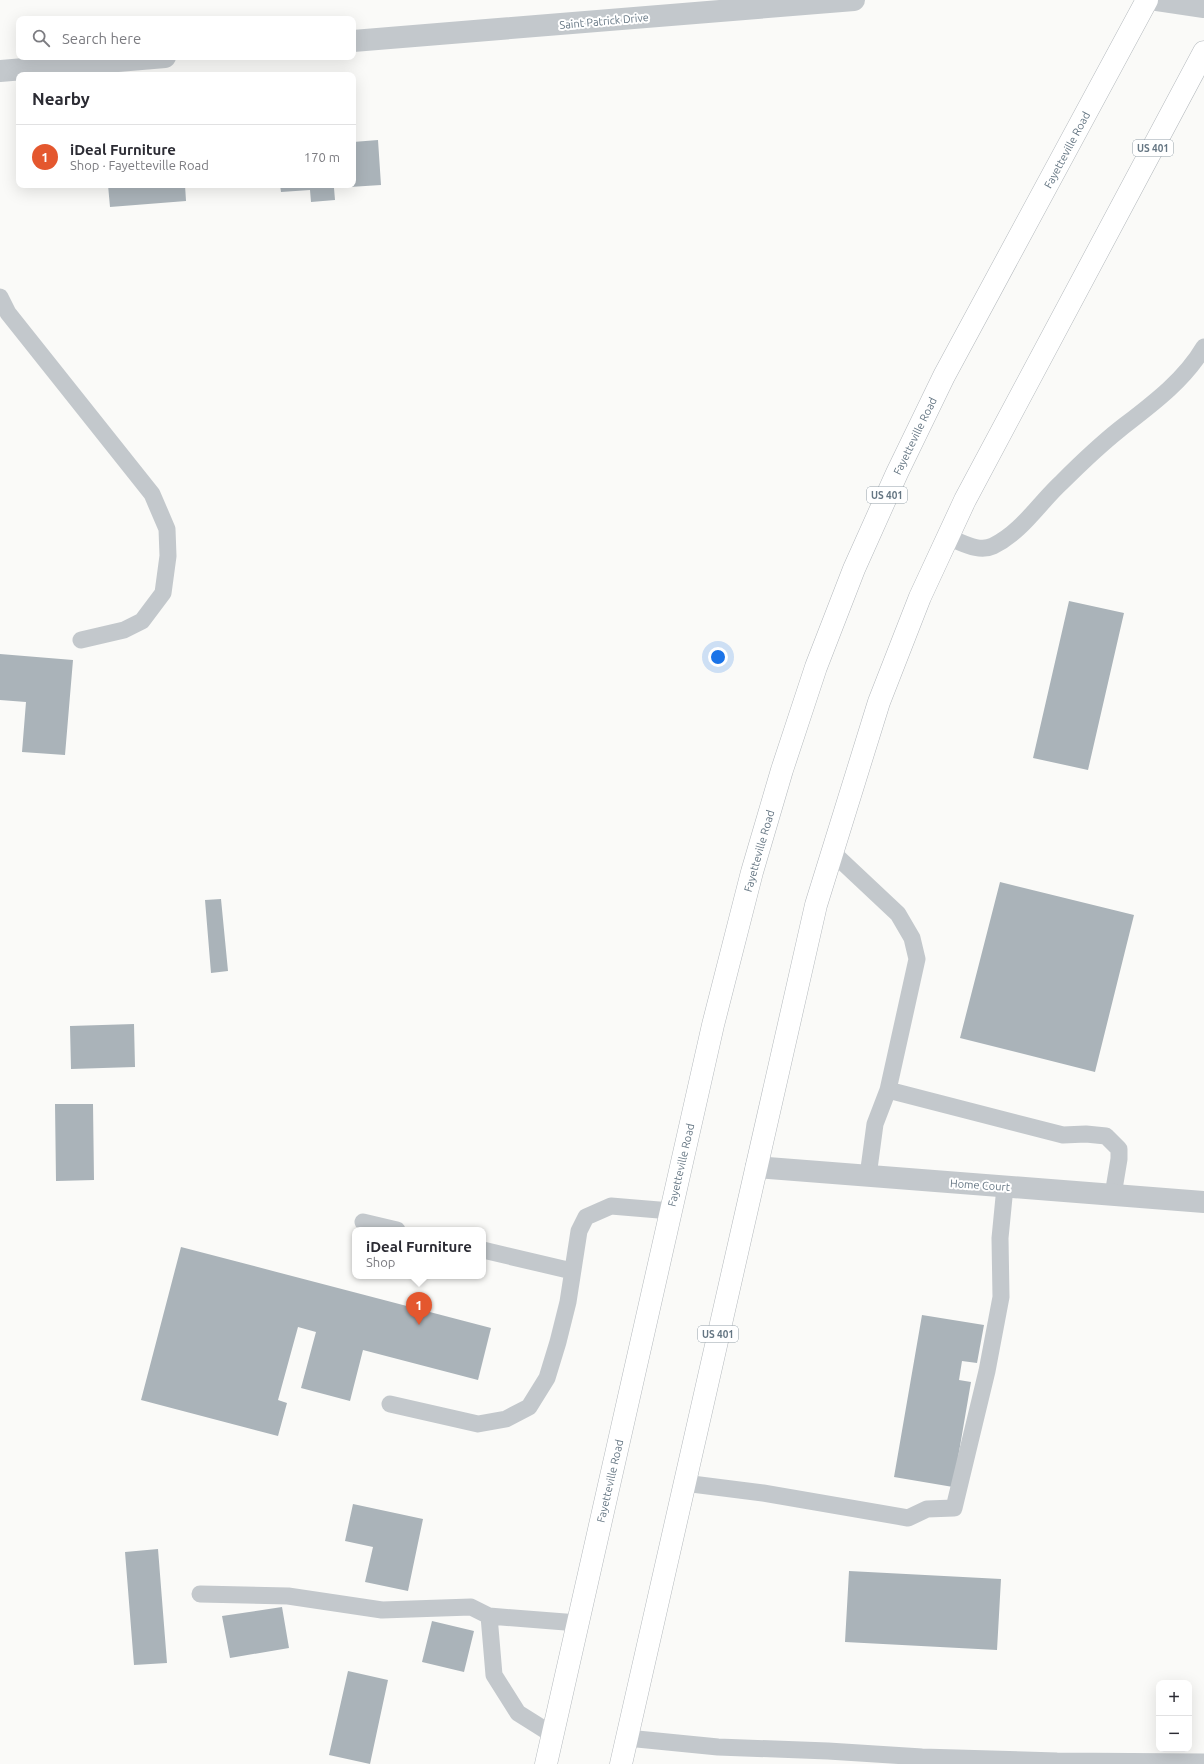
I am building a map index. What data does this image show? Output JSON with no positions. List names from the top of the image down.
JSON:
{
  "streets": {
    "highway": ["US 401", "Fayetteville Road"],
    "street": ["Saint Patrick Drive", "Home Court"]
  },
  "crossings": [
    ["US 401", "Home Court"]
  ],
  "page": {
    "search": "Search here",
    "heading": "Nearby",
    "list": [
      {
        "mark": "1",
        "name": "iDeal Furniture",
        "note": "Shop · Fayetteville Road",
        "value": "170 m"
      }
    ],
    "popup": ["iDeal Furniture", "Shop"],
    "pins": "1",
    "map_buttons": ["+", "−"]
  }
}
